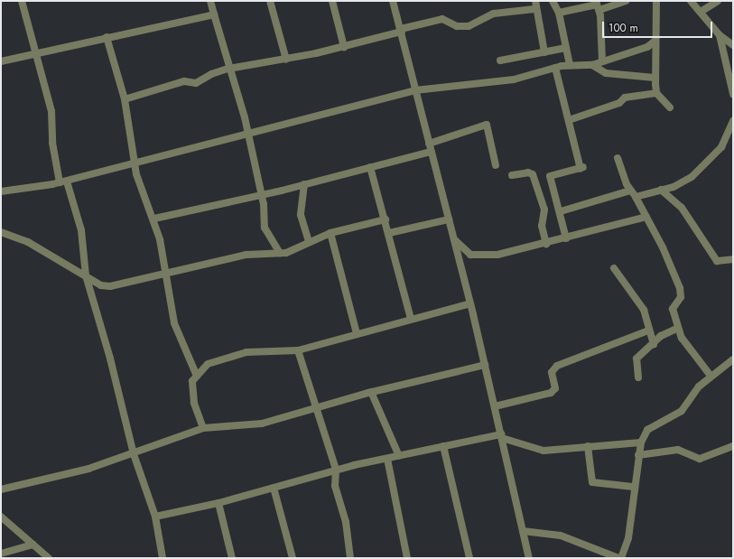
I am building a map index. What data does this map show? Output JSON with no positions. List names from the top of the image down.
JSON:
{
  "scale_bar": "100 m"
}
